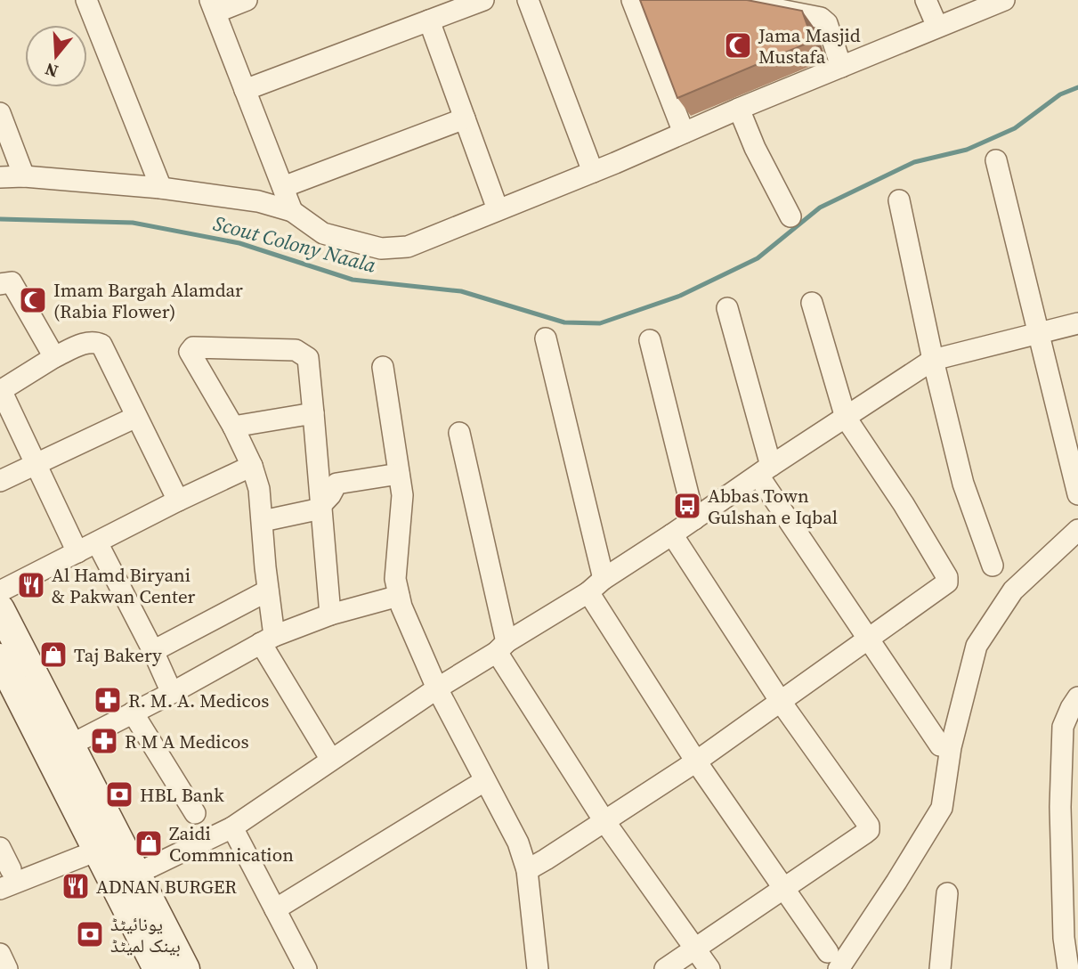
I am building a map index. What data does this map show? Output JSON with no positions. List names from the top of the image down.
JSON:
{
  "water": ["Scout Colony Naala"],
  "places": {
    "mosque": ["Jama Masjid Mustafa", "Imam Bargah Alamdar (Rabia Flower)"],
    "bus stop": ["Abbas Town Gulshan e Iqbal"],
    "restaurant": ["Al Hamd Biryani & Pakwan Center", "ADNAN BURGER"],
    "shop": ["Taj Bakery", "Zaidi Commnication"],
    "pharmacy": ["R. M. A. Medicos", "R M A Medicos"],
    "bank": ["HBL Bank", "یونائیٹڈ بینک لمیٹڈ"]
  },
  "north": "bottom"
}
